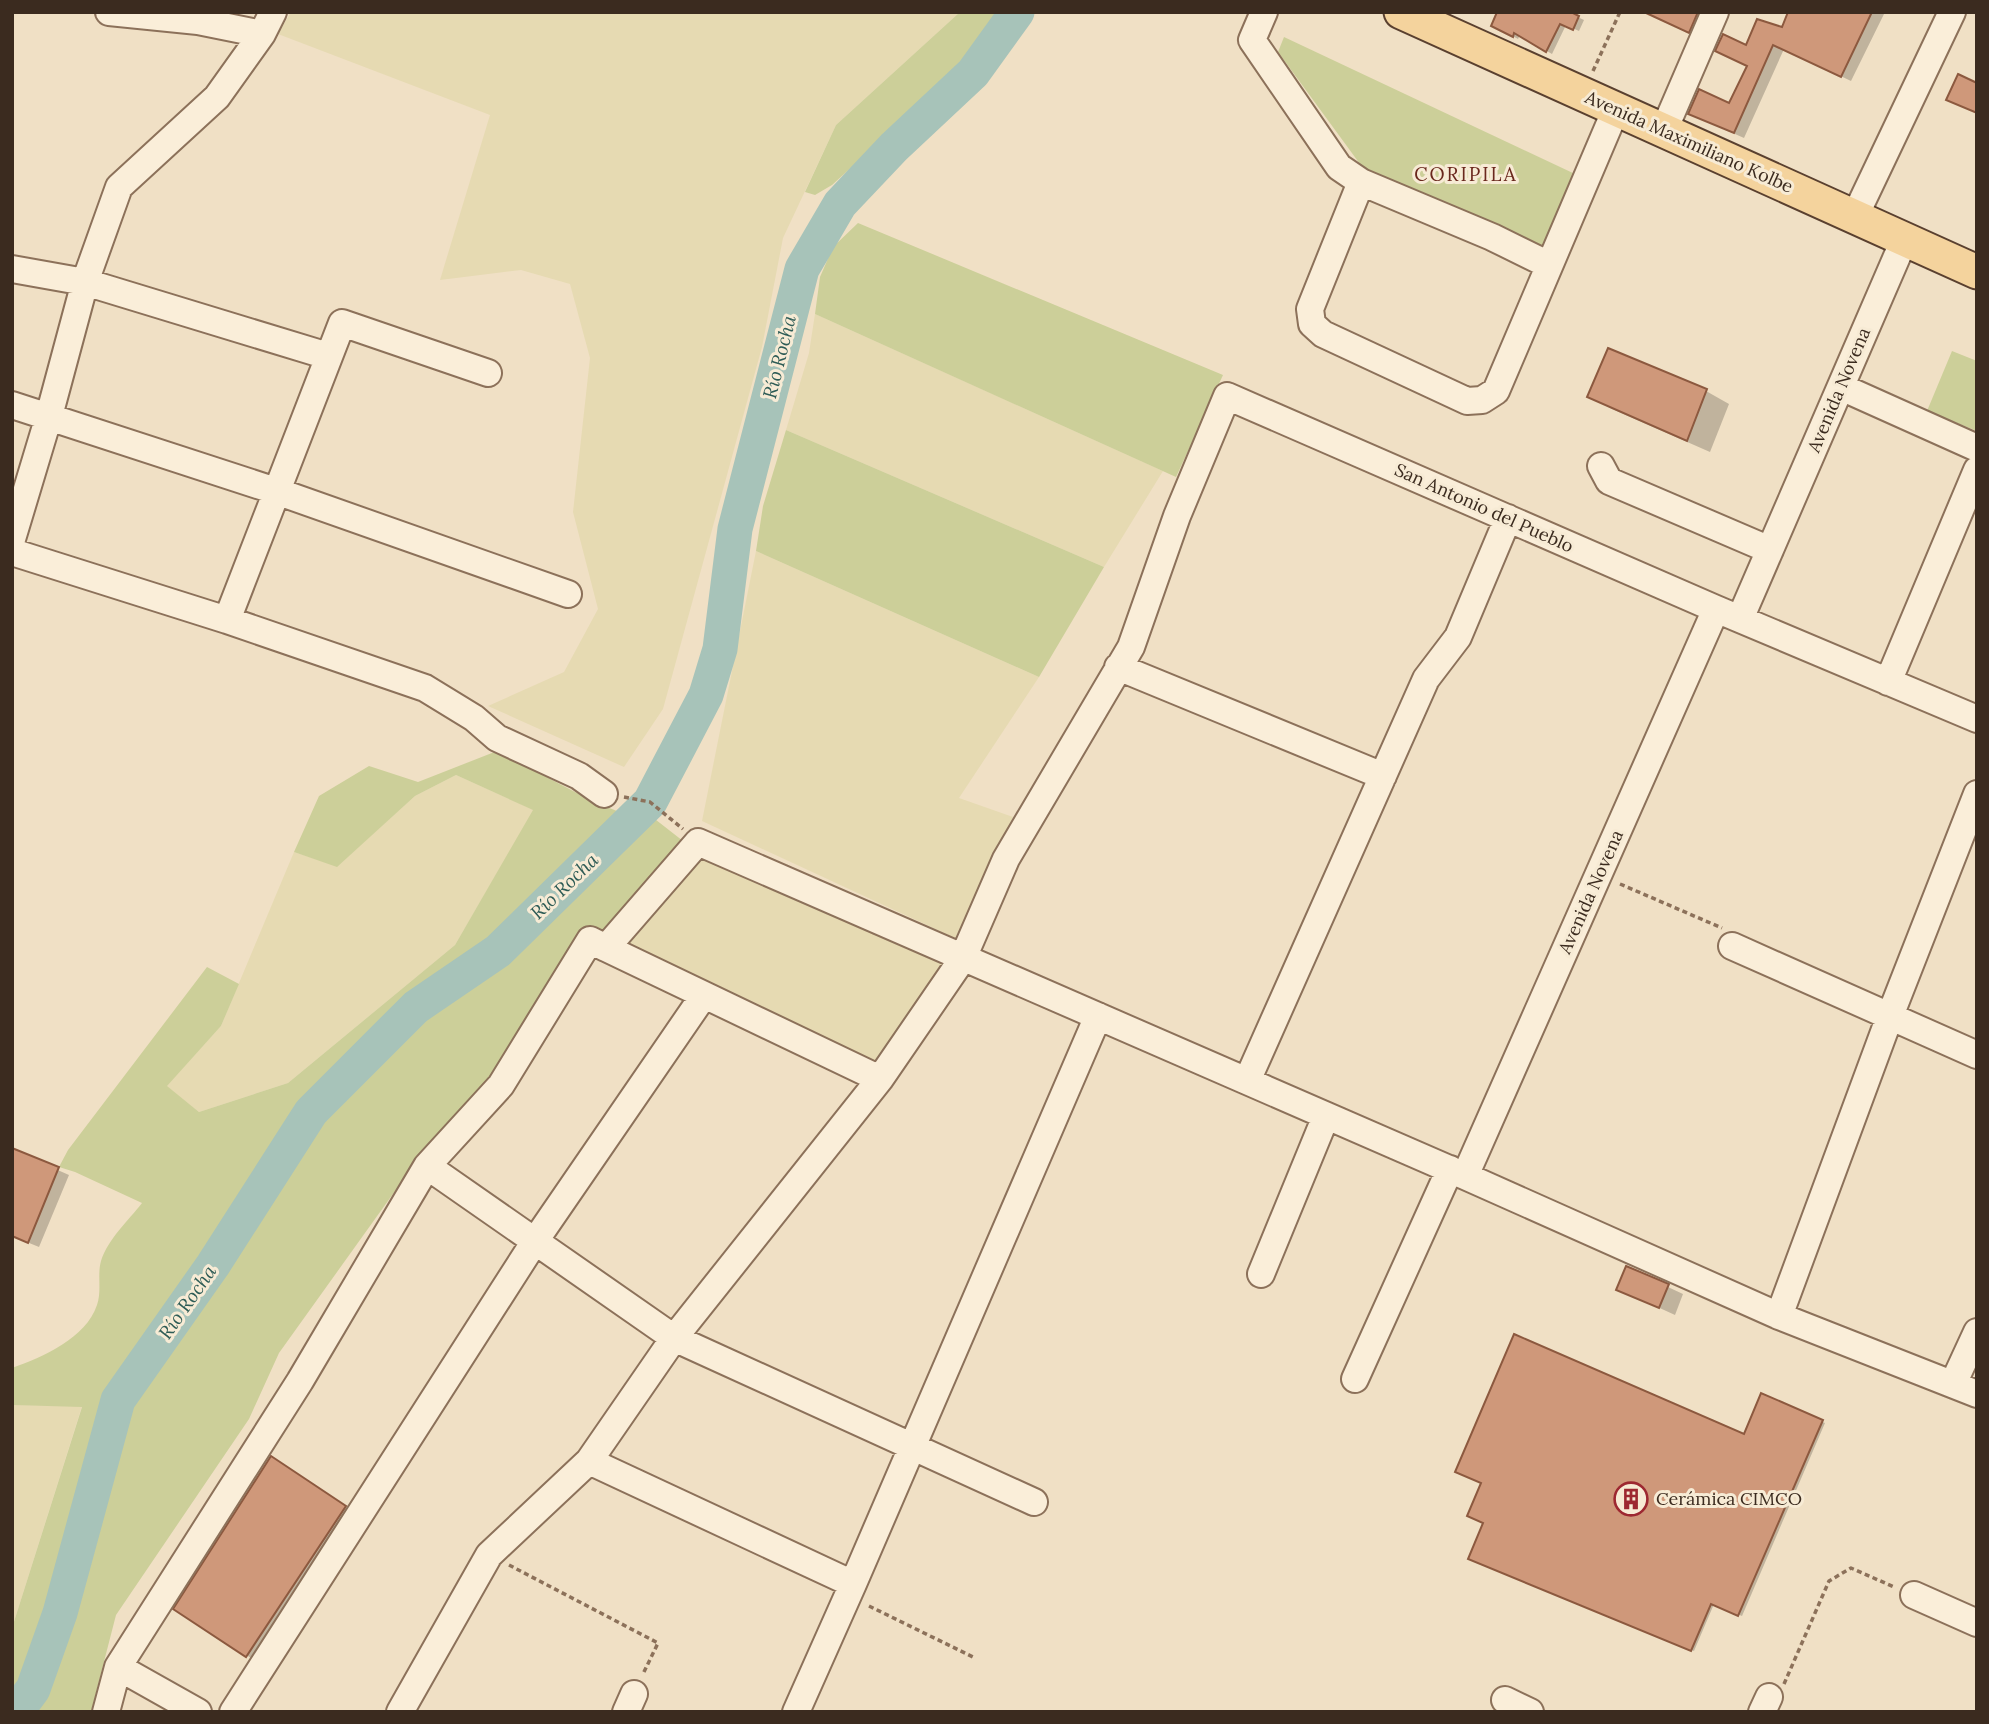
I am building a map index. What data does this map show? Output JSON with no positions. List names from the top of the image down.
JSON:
{
  "streets": {
    "main road": ["Avenida Maximiliano Kolbe"],
    "street": ["Avenida Novena", "San Antonio del Pueblo"]
  },
  "crossings": [
    ["Avenida Maximiliano Kolbe", "Avenida Novena"],
    ["Avenida Novena", "San Antonio del Pueblo"]
  ],
  "districts": ["CORIPILA"],
  "water": ["Río Rocha"],
  "places": {
    "building": ["Cerámica CIMCO"]
  }
}
